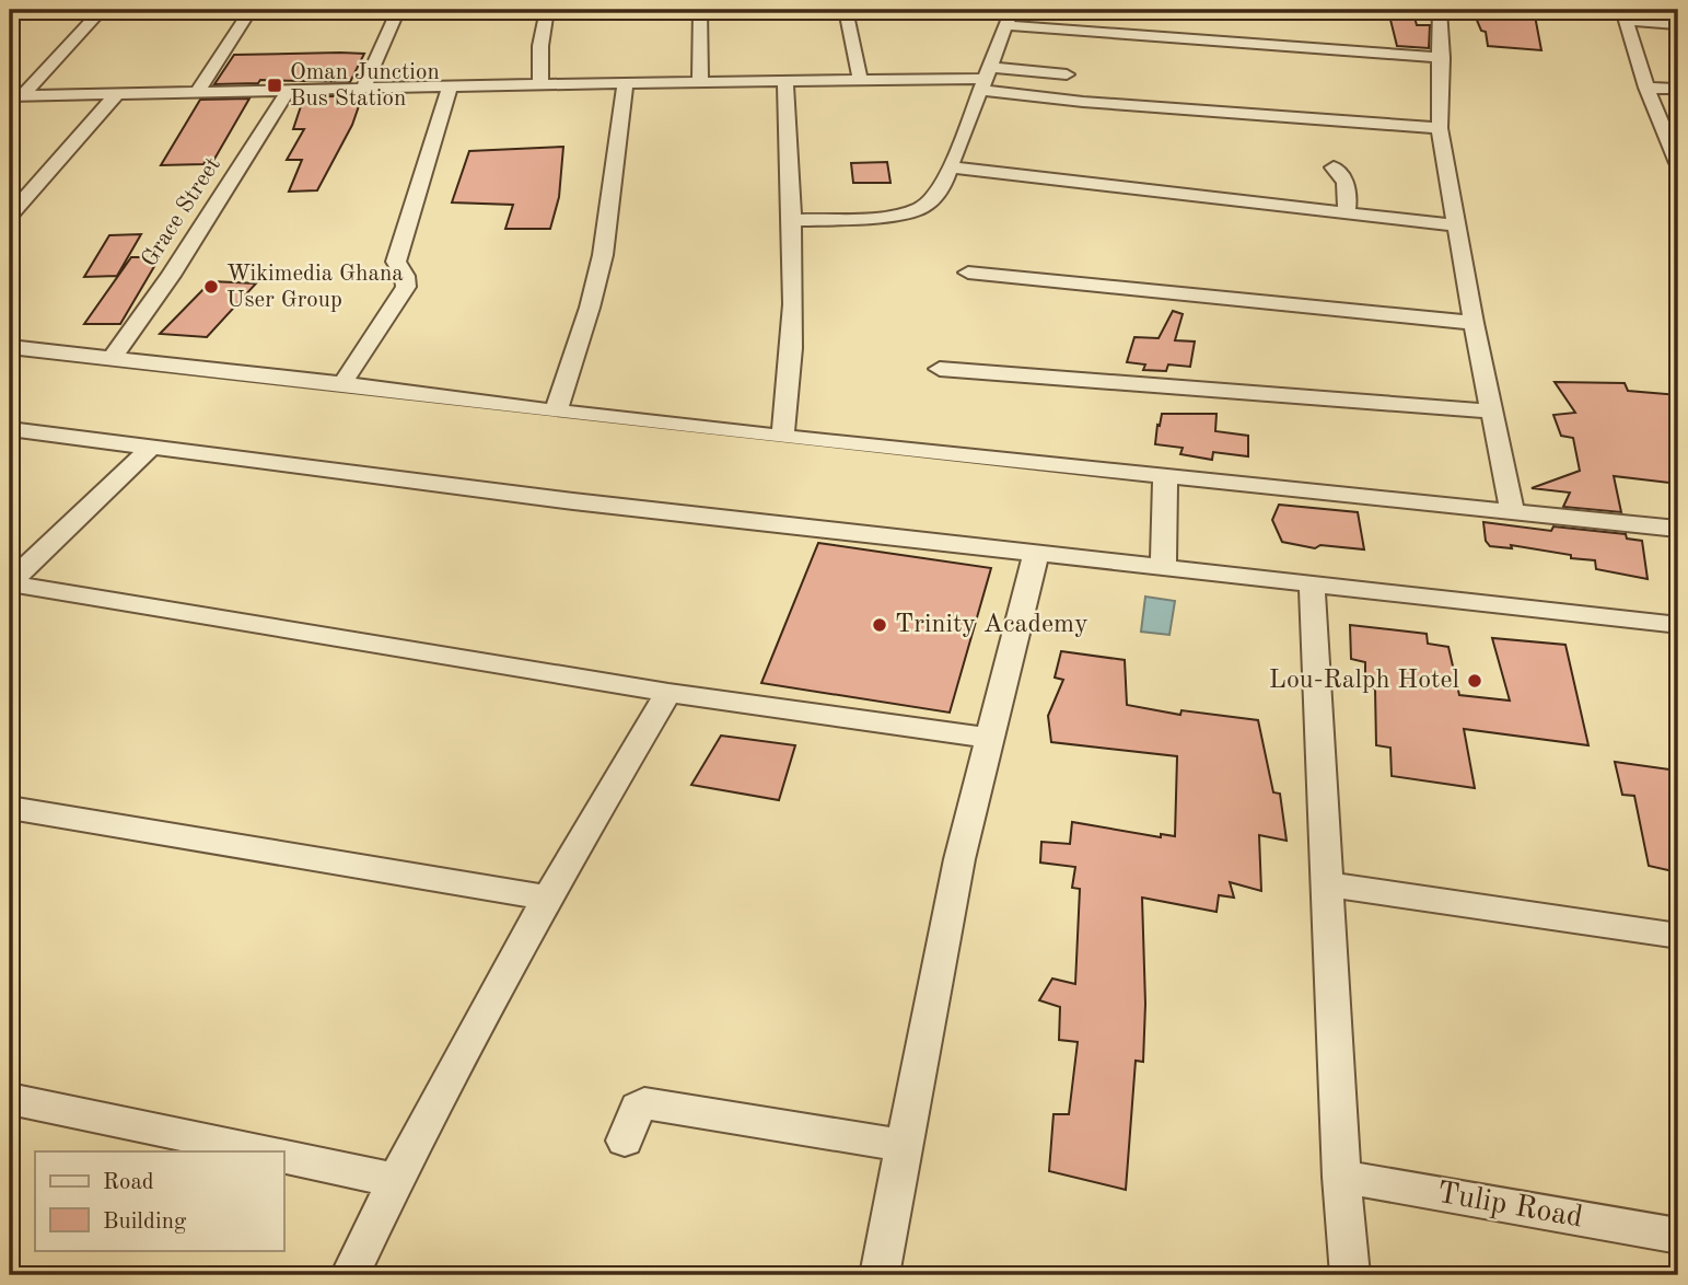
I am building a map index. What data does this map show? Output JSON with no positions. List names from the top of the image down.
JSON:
{
  "streets": {
    "street": ["Grace Street", "Tulip Road"]
  },
  "places": {
    "transit": ["Oman Junction Bus Station"],
    "other": ["Wikimedia Ghana User Group", "Trinity Academy", "Lou-Ralph Hotel"]
  },
  "legend": ["Road", "Building"]
}
